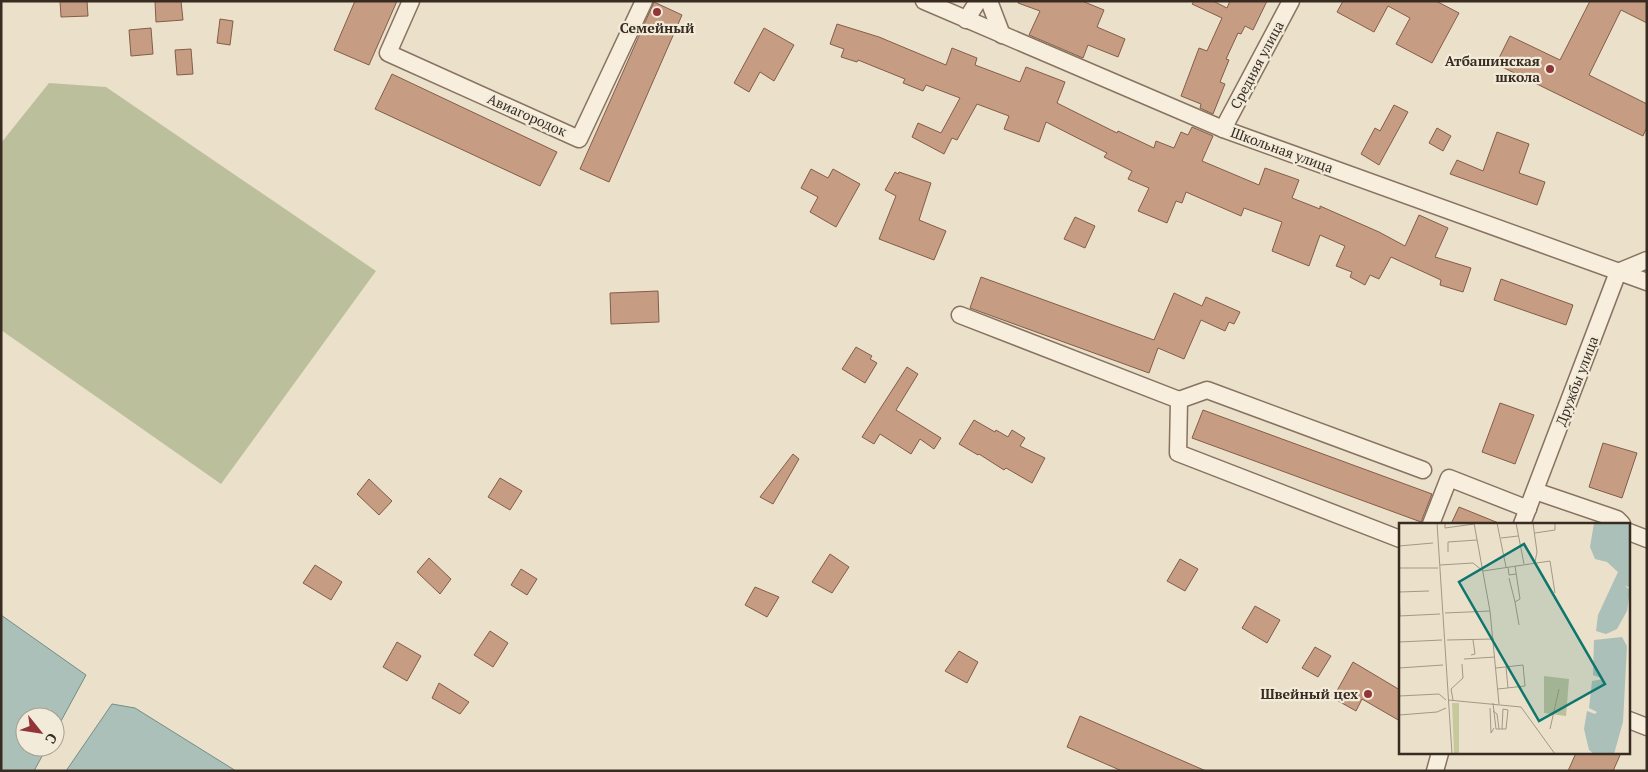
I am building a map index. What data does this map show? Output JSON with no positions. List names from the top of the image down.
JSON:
{
  "streets": {
    "street": [
      "Средняя улица",
      "Авиагородок",
      "Школьная улица",
      "Дружбы улица"
    ]
  },
  "crossings": [
    ["Средняя улица", "Школьная улица"],
    ["Школьная улица", "Дружбы улица"]
  ],
  "places": ["Семейный", "Атбашинская школа", "Швейный цех"],
  "north": "bottom right"
}
